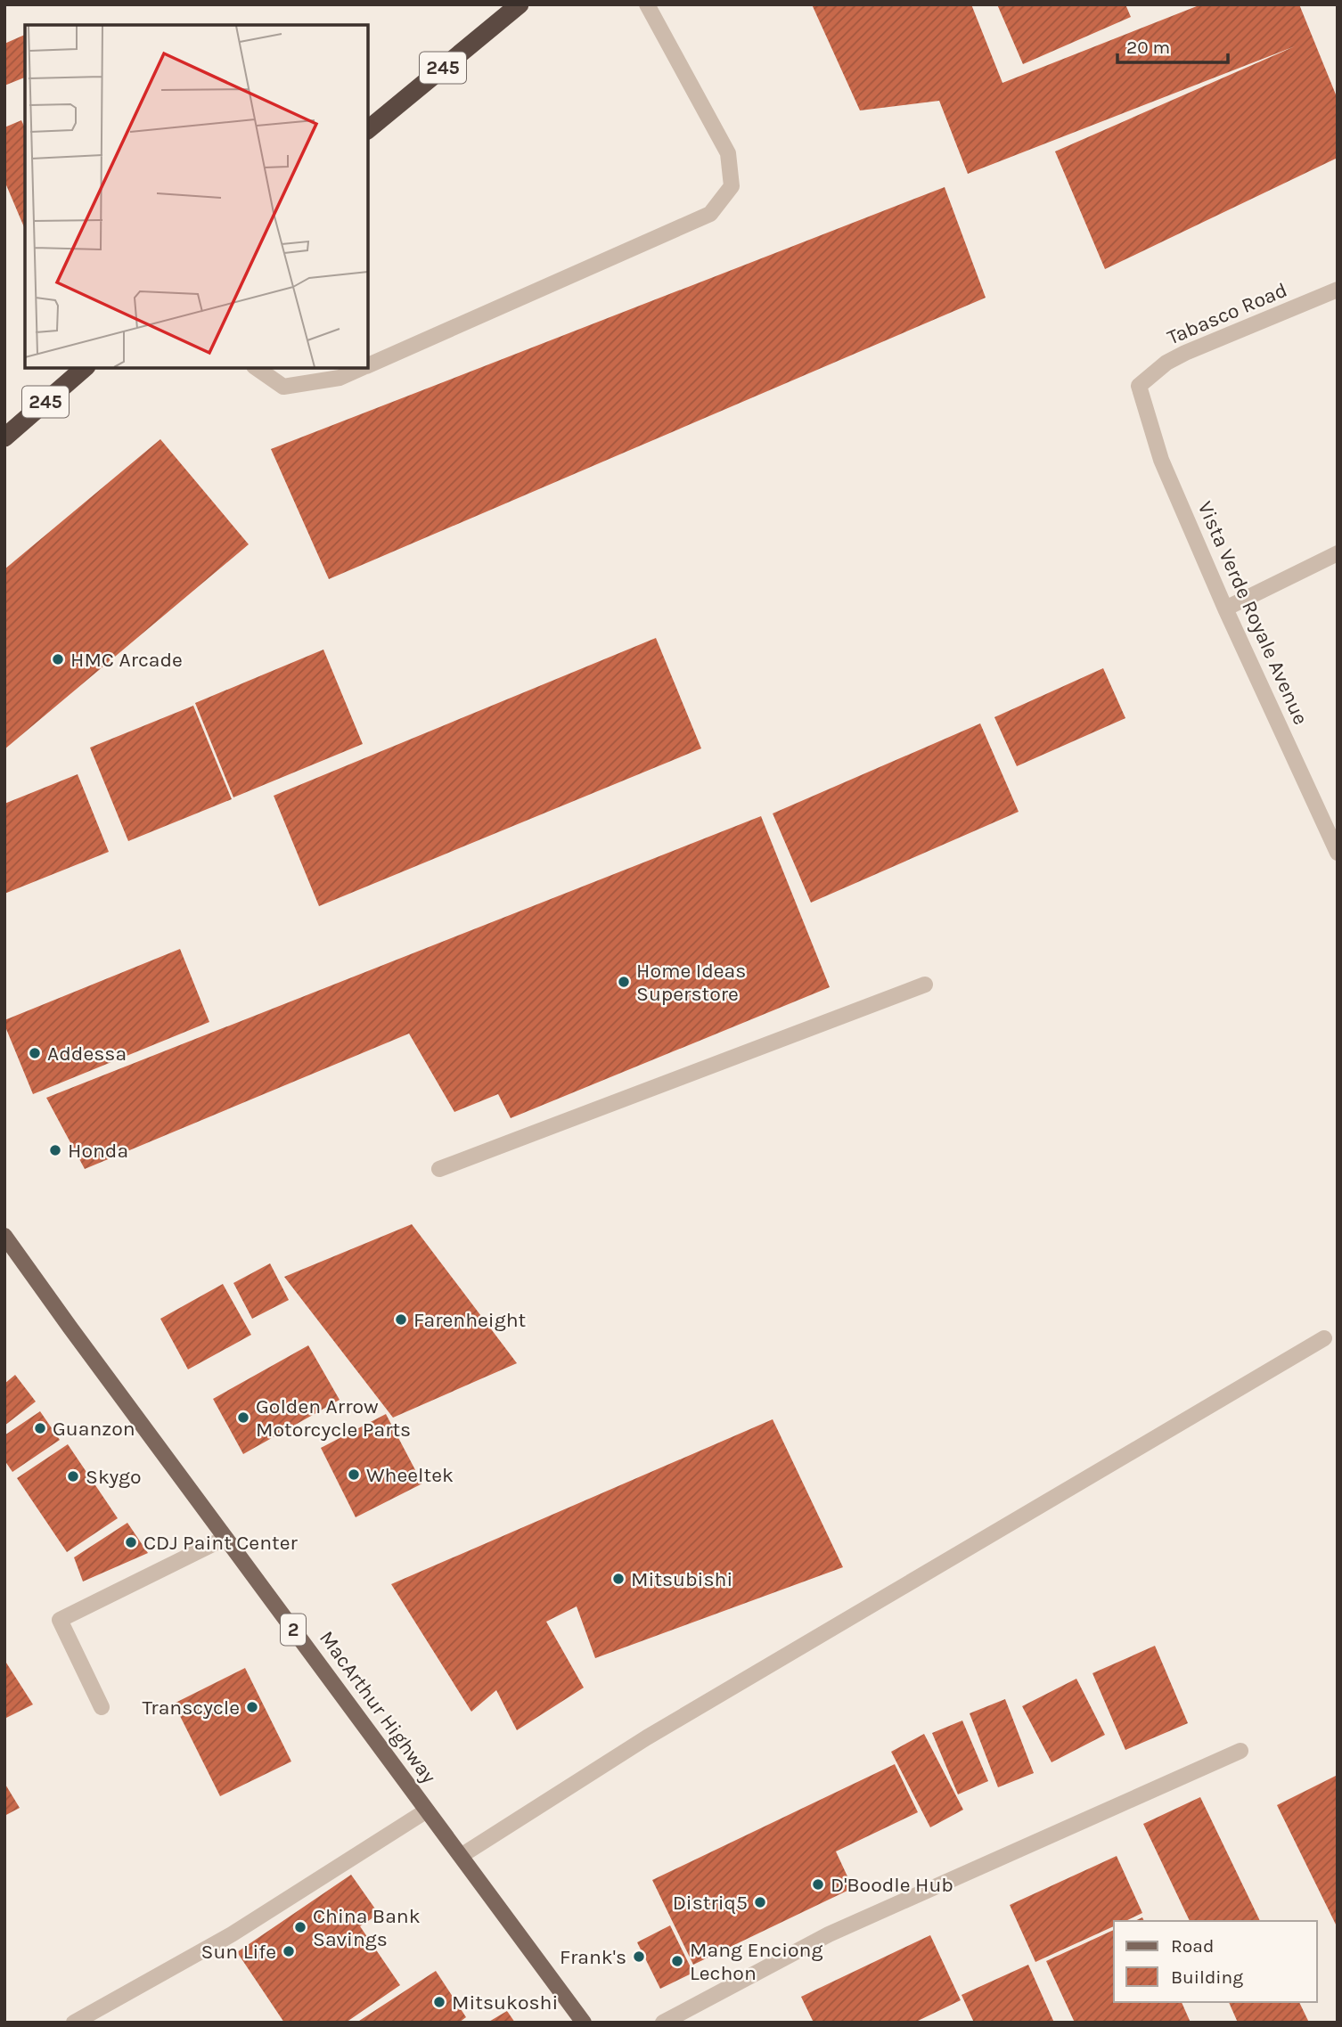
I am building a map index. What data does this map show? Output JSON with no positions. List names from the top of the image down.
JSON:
{
  "streets": {
    "highway": ["245"],
    "main road": ["2", "MacArthur Highway"],
    "street": ["Tabasco Road", "Vista Verde Royale Avenue"]
  },
  "crossings": [
    ["Tabasco Road", "Vista Verde Royale Avenue"]
  ],
  "places": [
    "HMC Arcade",
    "Home Ideas Superstore",
    "Addessa",
    "Honda",
    "Farenheight",
    "Golden Arrow Motorcycle Parts",
    "Guanzon",
    "Wheeltek",
    "Skygo",
    "CDJ Paint Center",
    "Mitsubishi",
    "Transcycle",
    "D'Boodle Hub",
    "Distriq5",
    "China Bank Savings",
    "Sun Life",
    "Frank's",
    "Mang Enciong Lechon",
    "Mitsukoshi"
  ],
  "legend": ["Road", "Building"],
  "scale_bar": "20 m"
}
